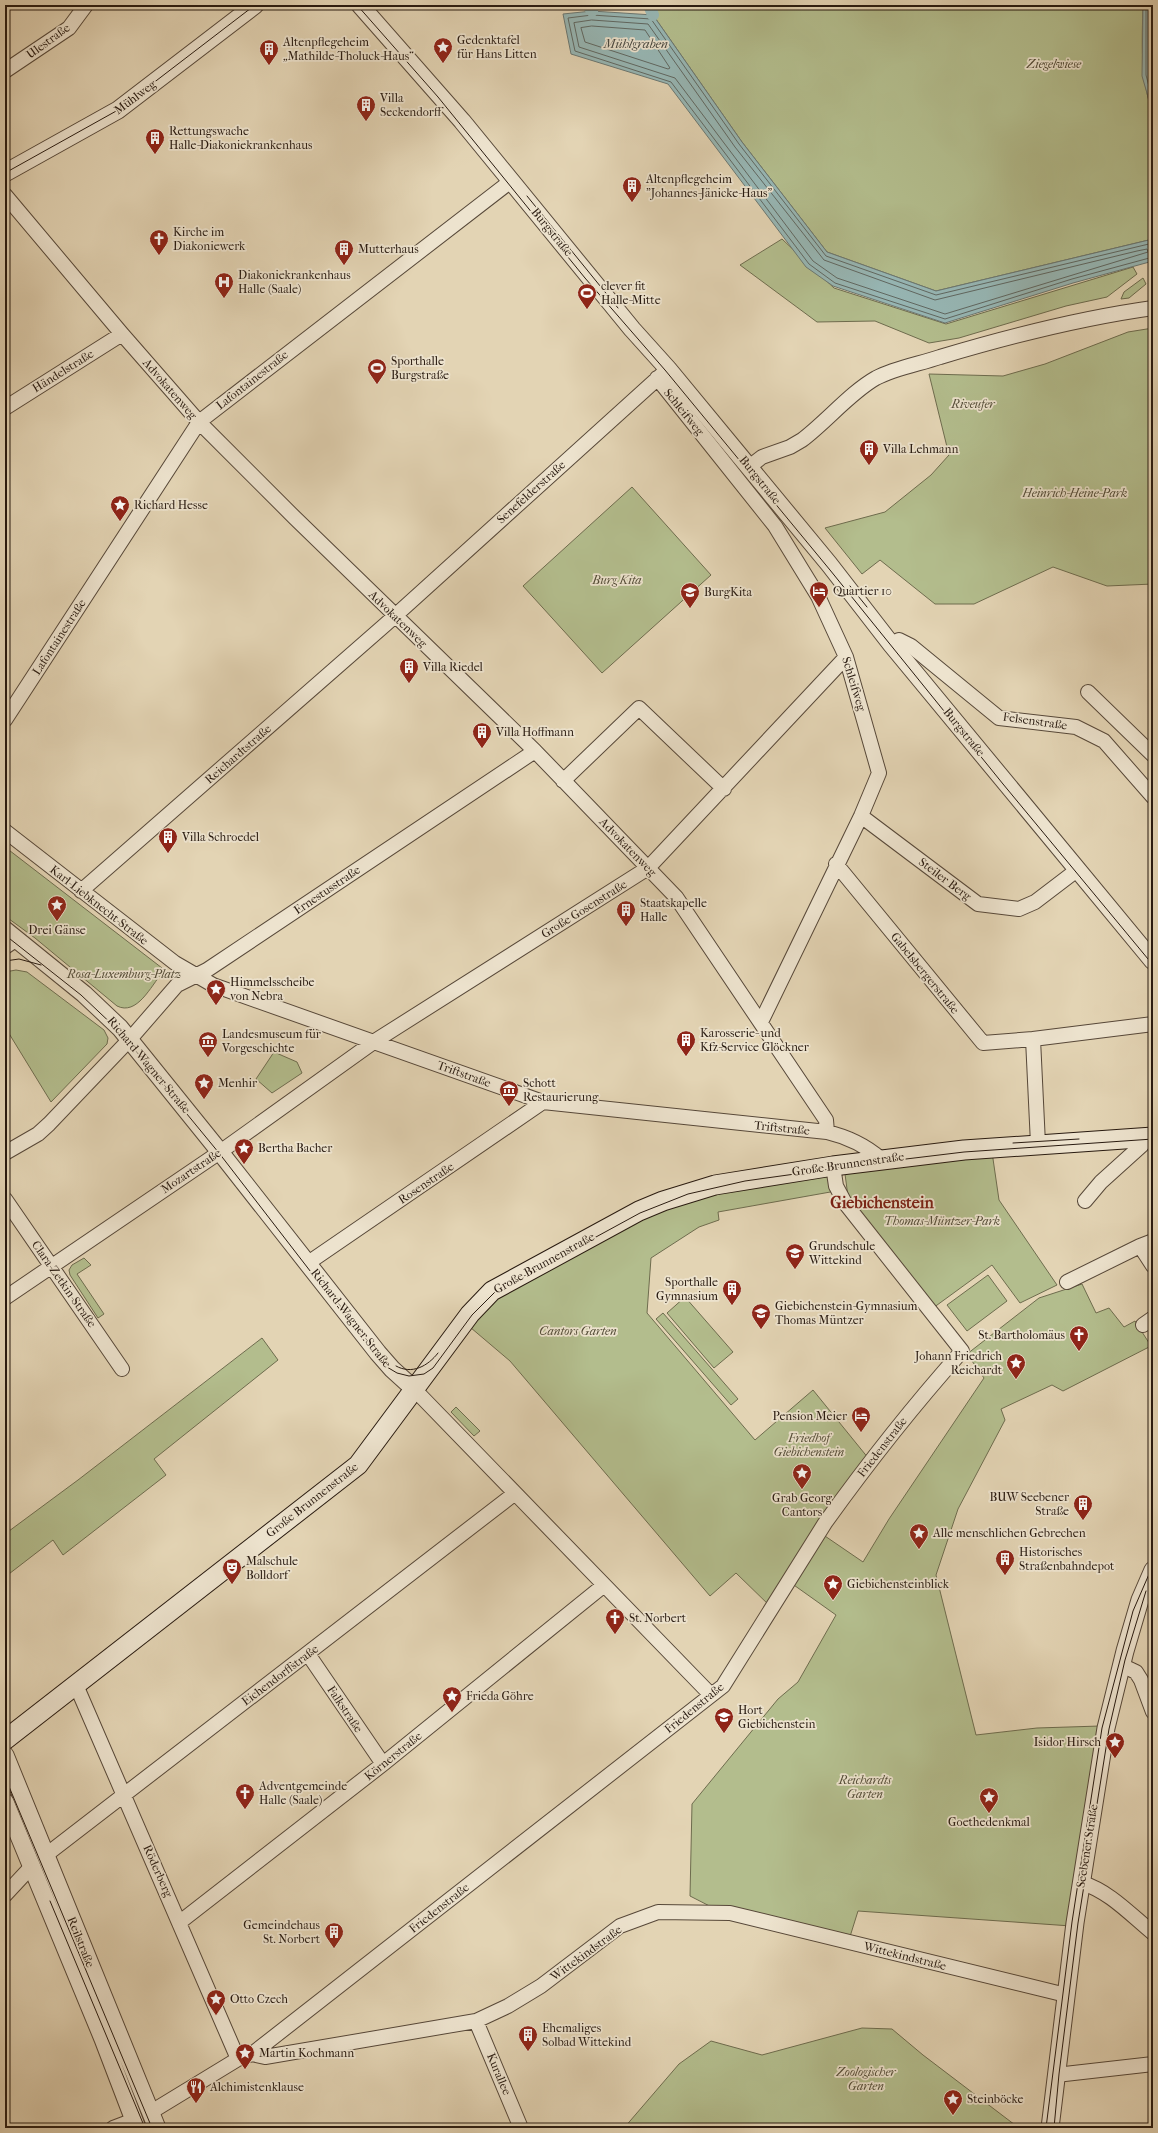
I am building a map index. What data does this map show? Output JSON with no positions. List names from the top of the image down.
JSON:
{
  "streets": {
    "main road": ["Große Brunnenstraße"],
    "street": [
      "Ulestraße",
      "Mühlweg",
      "Burgstraße",
      "Händelstraße",
      "Lafontainestraße",
      "Advokatenweg",
      "Schleifweg",
      "Senefelderstraße",
      "Felsenstraße",
      "Reichardtstraße",
      "Steiler Berg",
      "Ernestusstraße",
      "Karl-Liebknecht-Straße",
      "Große Gosenstraße",
      "Gabelsbergerstraße",
      "Richard-Wagner-Straße",
      "Triftstraße",
      "Mozartstraße",
      "Rosenstraße",
      "Clara-Zetkin-Straße",
      "Friedenstraße",
      "Eichendorffstraße",
      "Falkstraße",
      "Körnerstraße",
      "Seebener Straße",
      "Röderberg",
      "Reilstraße",
      "Wittekindstraße",
      "Kurallee"
    ]
  },
  "crossings": [
    ["Burgstraße", "Lafontainestraße"],
    ["Burgstraße", "Schleifweg"],
    ["Burgstraße", "Senefelderstraße"],
    ["Burgstraße", "Felsenstraße"],
    ["Burgstraße", "Steiler Berg"],
    ["Händelstraße", "Advokatenweg"],
    ["Lafontainestraße", "Advokatenweg"],
    ["Advokatenweg", "Schleifweg"],
    ["Advokatenweg", "Senefelderstraße"],
    ["Advokatenweg", "Reichardtstraße"],
    ["Advokatenweg", "Ernestusstraße"],
    ["Advokatenweg", "Große Gosenstraße"],
    ["Advokatenweg", "Triftstraße"],
    ["Schleifweg", "Senefelderstraße"],
    ["Schleifweg", "Steiler Berg"],
    ["Schleifweg", "Große Gosenstraße"],
    ["Schleifweg", "Gabelsbergerstraße"],
    ["Senefelderstraße", "Reichardtstraße"],
    ["Reichardtstraße", "Karl-Liebknecht-Straße"],
    ["Ernestusstraße", "Karl-Liebknecht-Straße"],
    ["Ernestusstraße", "Richard-Wagner-Straße"],
    ["Ernestusstraße", "Triftstraße"],
    ["Karl-Liebknecht-Straße", "Triftstraße"],
    ["Große Gosenstraße", "Triftstraße"],
    ["Große Gosenstraße", "Mozartstraße"],
    ["Richard-Wagner-Straße", "Große Brunnenstraße"],
    ["Richard-Wagner-Straße", "Mozartstraße"],
    ["Richard-Wagner-Straße", "Rosenstraße"],
    ["Richard-Wagner-Straße", "Friedenstraße"],
    ["Richard-Wagner-Straße", "Eichendorffstraße"],
    ["Richard-Wagner-Straße", "Körnerstraße"],
    ["Triftstraße", "Große Brunnenstraße"],
    ["Triftstraße", "Mozartstraße"],
    ["Triftstraße", "Rosenstraße"],
    ["Große Brunnenstraße", "Friedenstraße"],
    ["Große Brunnenstraße", "Röderberg"],
    ["Mozartstraße", "Clara-Zetkin-Straße"],
    ["Friedenstraße", "Röderberg"],
    ["Friedenstraße", "Reilstraße"],
    ["Friedenstraße", "Wittekindstraße"],
    ["Eichendorffstraße", "Falkstraße"],
    ["Eichendorffstraße", "Röderberg"],
    ["Eichendorffstraße", "Reilstraße"],
    ["Falkstraße", "Körnerstraße"],
    ["Körnerstraße", "Röderberg"],
    ["Seebener Straße", "Wittekindstraße"],
    ["Wittekindstraße", "Kurallee"]
  ],
  "districts": ["Giebichenstein"],
  "water": ["Mühlgraben"],
  "parks": [
    "Ziegelwiese",
    "Riveufer",
    "Heinrich-Heine-Park",
    "Burg Kita",
    "Rosa-Luxemburg-Platz",
    "Thomas-Müntzer-Park",
    "Cantors Garten",
    "Friedhof Giebichenstein",
    "Reichardts Garten",
    "Zoologischer Garten"
  ],
  "places": {
    "place": [
      "Gedenktafel für Hans Litten",
      "Richard Hesse",
      "Drei Gänse",
      "Himmelsscheibe von Nebra",
      "Menhir",
      "Bertha Bacher",
      "Johann Friedrich Reichardt",
      "Grab Georg Cantors",
      "Alle menschlichen Gebrechen",
      "Giebichensteinblick",
      "Frieda Göhre",
      "Isidor Hirsch",
      "Goethedenkmal",
      "Otto Czech",
      "Martin Kochmann",
      "Steinböcke"
    ],
    "building": [
      "Altenpflegeheim „Mathilde-Tholuck-Haus“",
      "Villa Seckendorff",
      "Rettungswache Halle-Diakoniekrankenhaus",
      "Altenpflegeheim \"Johannes-Jänicke-Haus\"",
      "Mutterhaus",
      "Villa Lehmann",
      "Villa Riedel",
      "Villa Hoffmann",
      "Villa Schroedel",
      "Staatskapelle Halle",
      "Karosserie- und Kfz-Service Glöckner",
      "Sporthalle Gymnasium",
      "BUW Seebener Straße",
      "Historisches Straßenbahndepot",
      "Gemeindehaus St. Norbert",
      "Ehemaliges Solbad Wittekind"
    ],
    "church": [
      "Kirche im Diakoniewerk",
      "St. Bartholomäus",
      "St. Norbert",
      "Adventgemeinde Halle (Saale)"
    ],
    "hospital": ["Diakoniekrankenhaus Halle (Saale)"],
    "sports": ["clever fit Halle-Mitte", "Sporthalle Burgstraße"],
    "hotel": ["Quartier 10", "Pension Meier"],
    "school or university": [
      "BurgKita",
      "Grundschule Wittekind",
      "Giebichenstein-Gymnasium Thomas Müntzer",
      "Hort Giebichenstein"
    ],
    "museum": ["Landesmuseum für Vorgeschichte", "Schott Restaurierung"],
    "theatre": ["Malschule Bolldorf"],
    "restaurant": ["Alchimistenklause"]
  }
}
